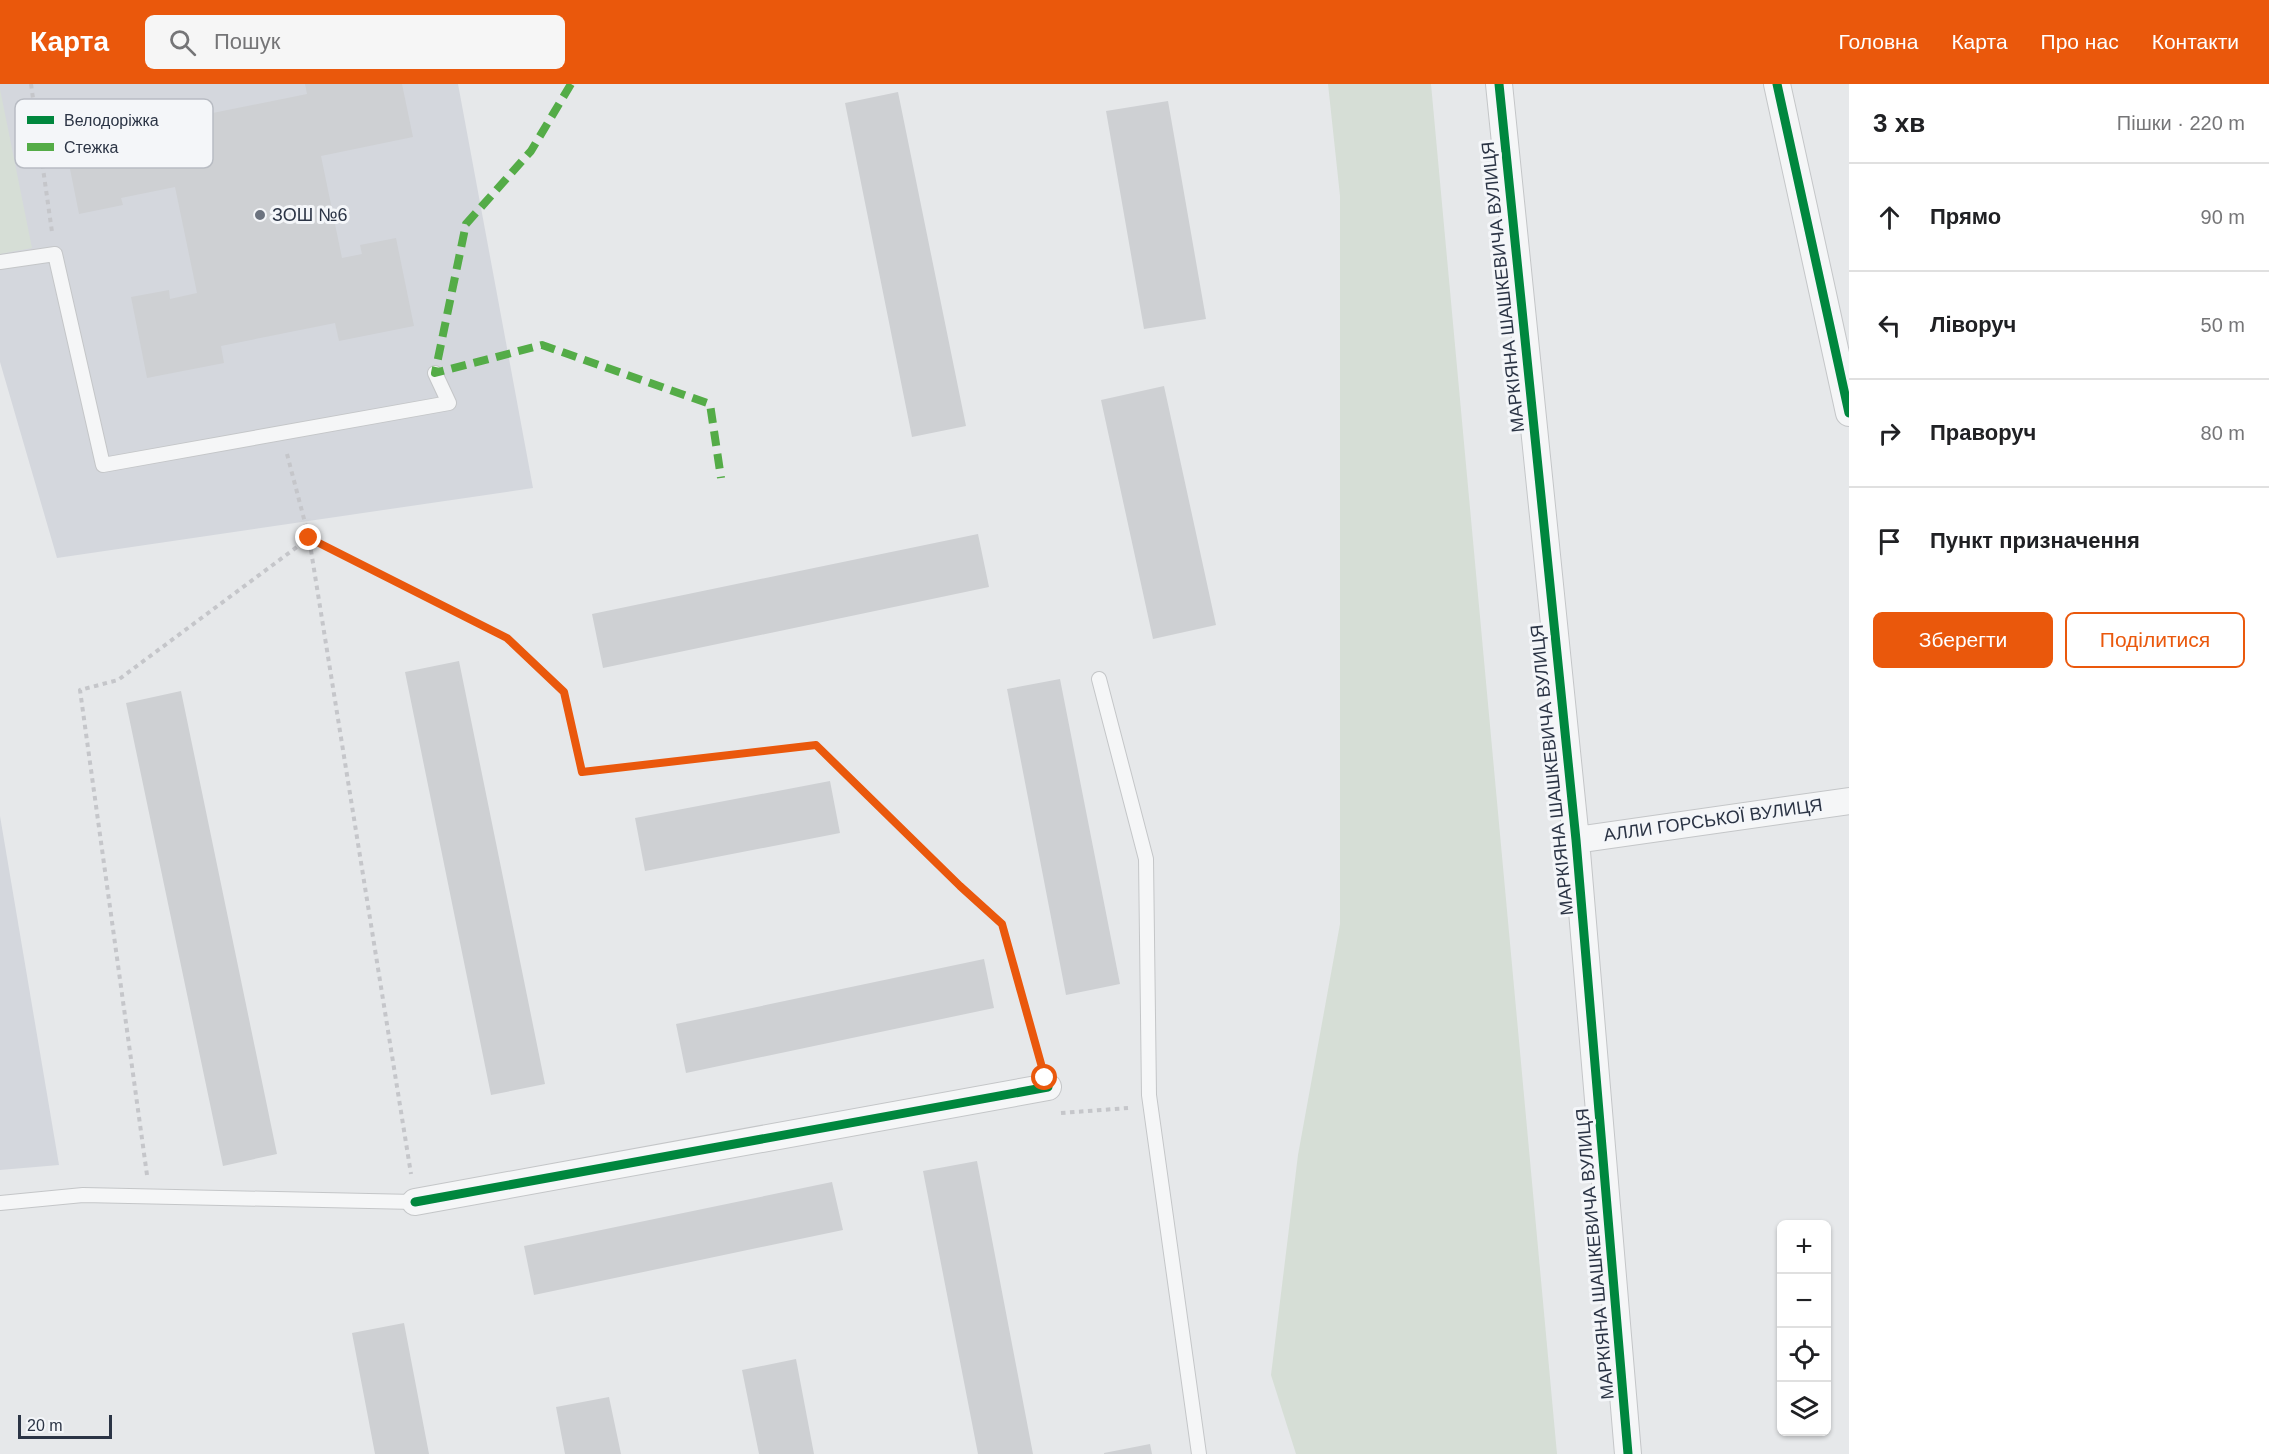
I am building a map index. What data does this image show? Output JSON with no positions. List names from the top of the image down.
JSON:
{
  "streets": {
    "street": ["МАРКІЯНА ШАШКЕВИЧА ВУЛИЦЯ", "АЛЛИ ГОРСЬКОЇ ВУЛИЦЯ"]
  },
  "crossings": [
    ["МАРКІЯНА ШАШКЕВИЧА ВУЛИЦЯ", "АЛЛИ ГОРСЬКОЇ ВУЛИЦЯ"]
  ],
  "places": ["ЗОШ №6"],
  "legend": ["Велодоріжка", "Стежка"],
  "scale_bar": "20 m",
  "page": {
    "header": "Карта",
    "search": "Пошук",
    "nav": [
      "Головна",
      "Карта",
      "Про нас",
      "Контакти"
    ],
    "heading": ["3 хв", "Пішки · 220 m"],
    "list": [
      ["Прямо", "90 m"],
      ["Ліворуч", "50 m"],
      ["Праворуч", "80 m"],
      "Пункт призначення"
    ],
    "buttons": ["Зберегти", "Поділитися"],
    "map_buttons": ["+", "−"],
    "scale": "20 m"
  }
}
